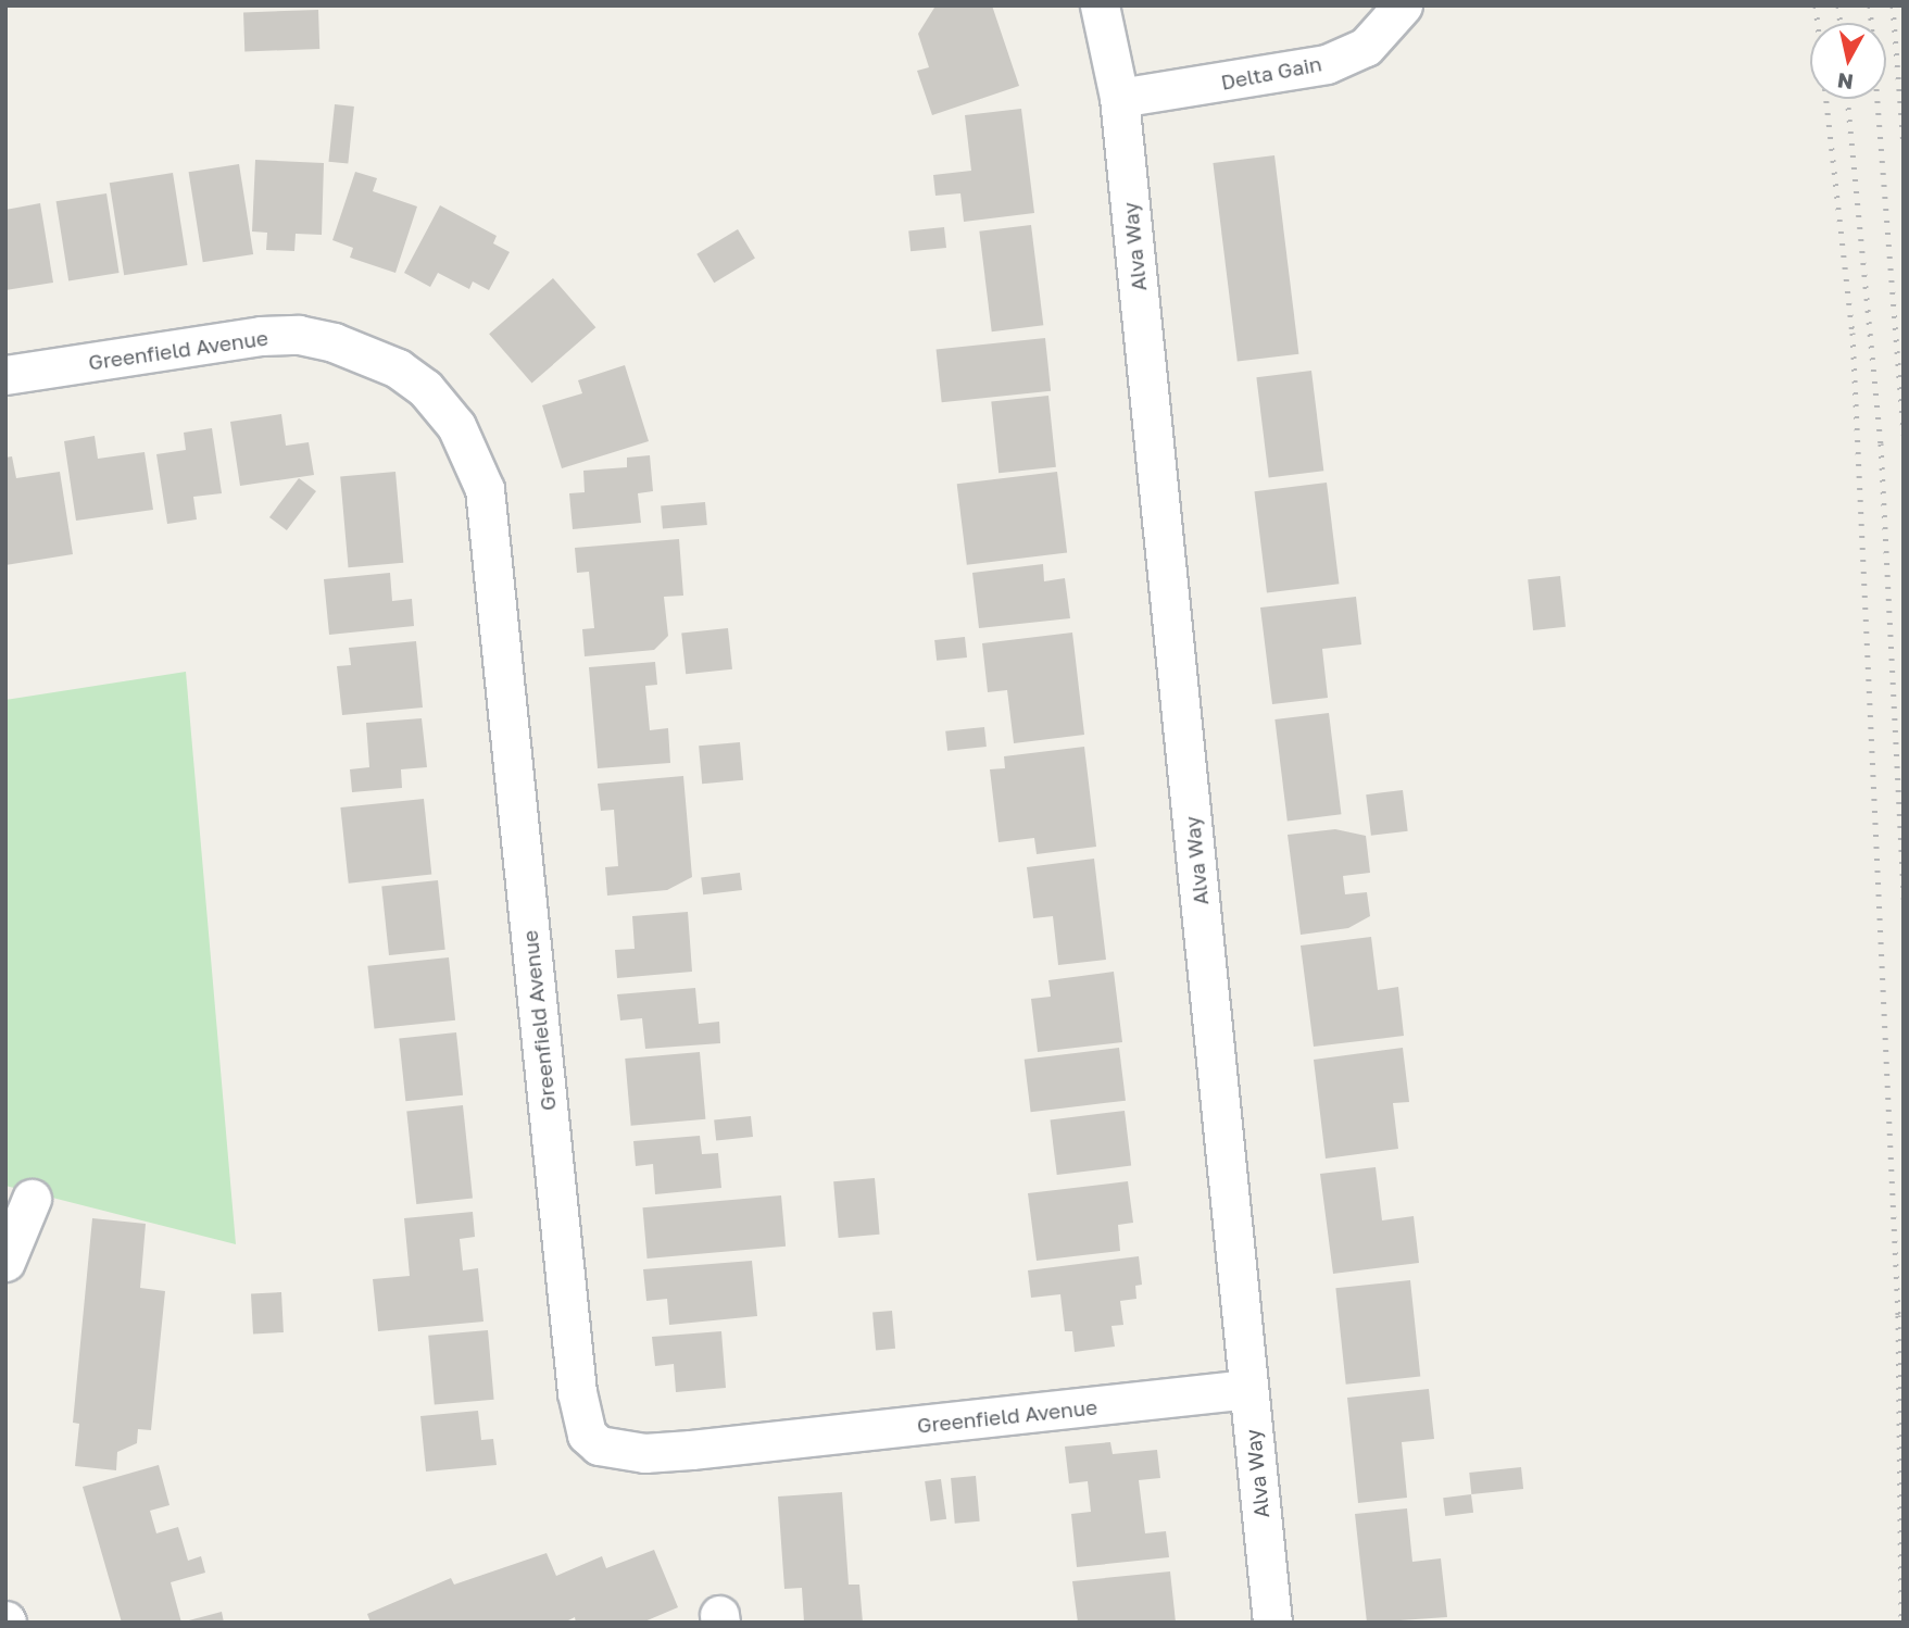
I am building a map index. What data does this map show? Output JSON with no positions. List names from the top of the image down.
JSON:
{
  "streets": {
    "street": ["Delta Gain", "Alva Way", "Greenfield Avenue"]
  },
  "crossings": [
    ["Delta Gain", "Alva Way"],
    ["Alva Way", "Greenfield Avenue"]
  ],
  "north": "bottom"
}
